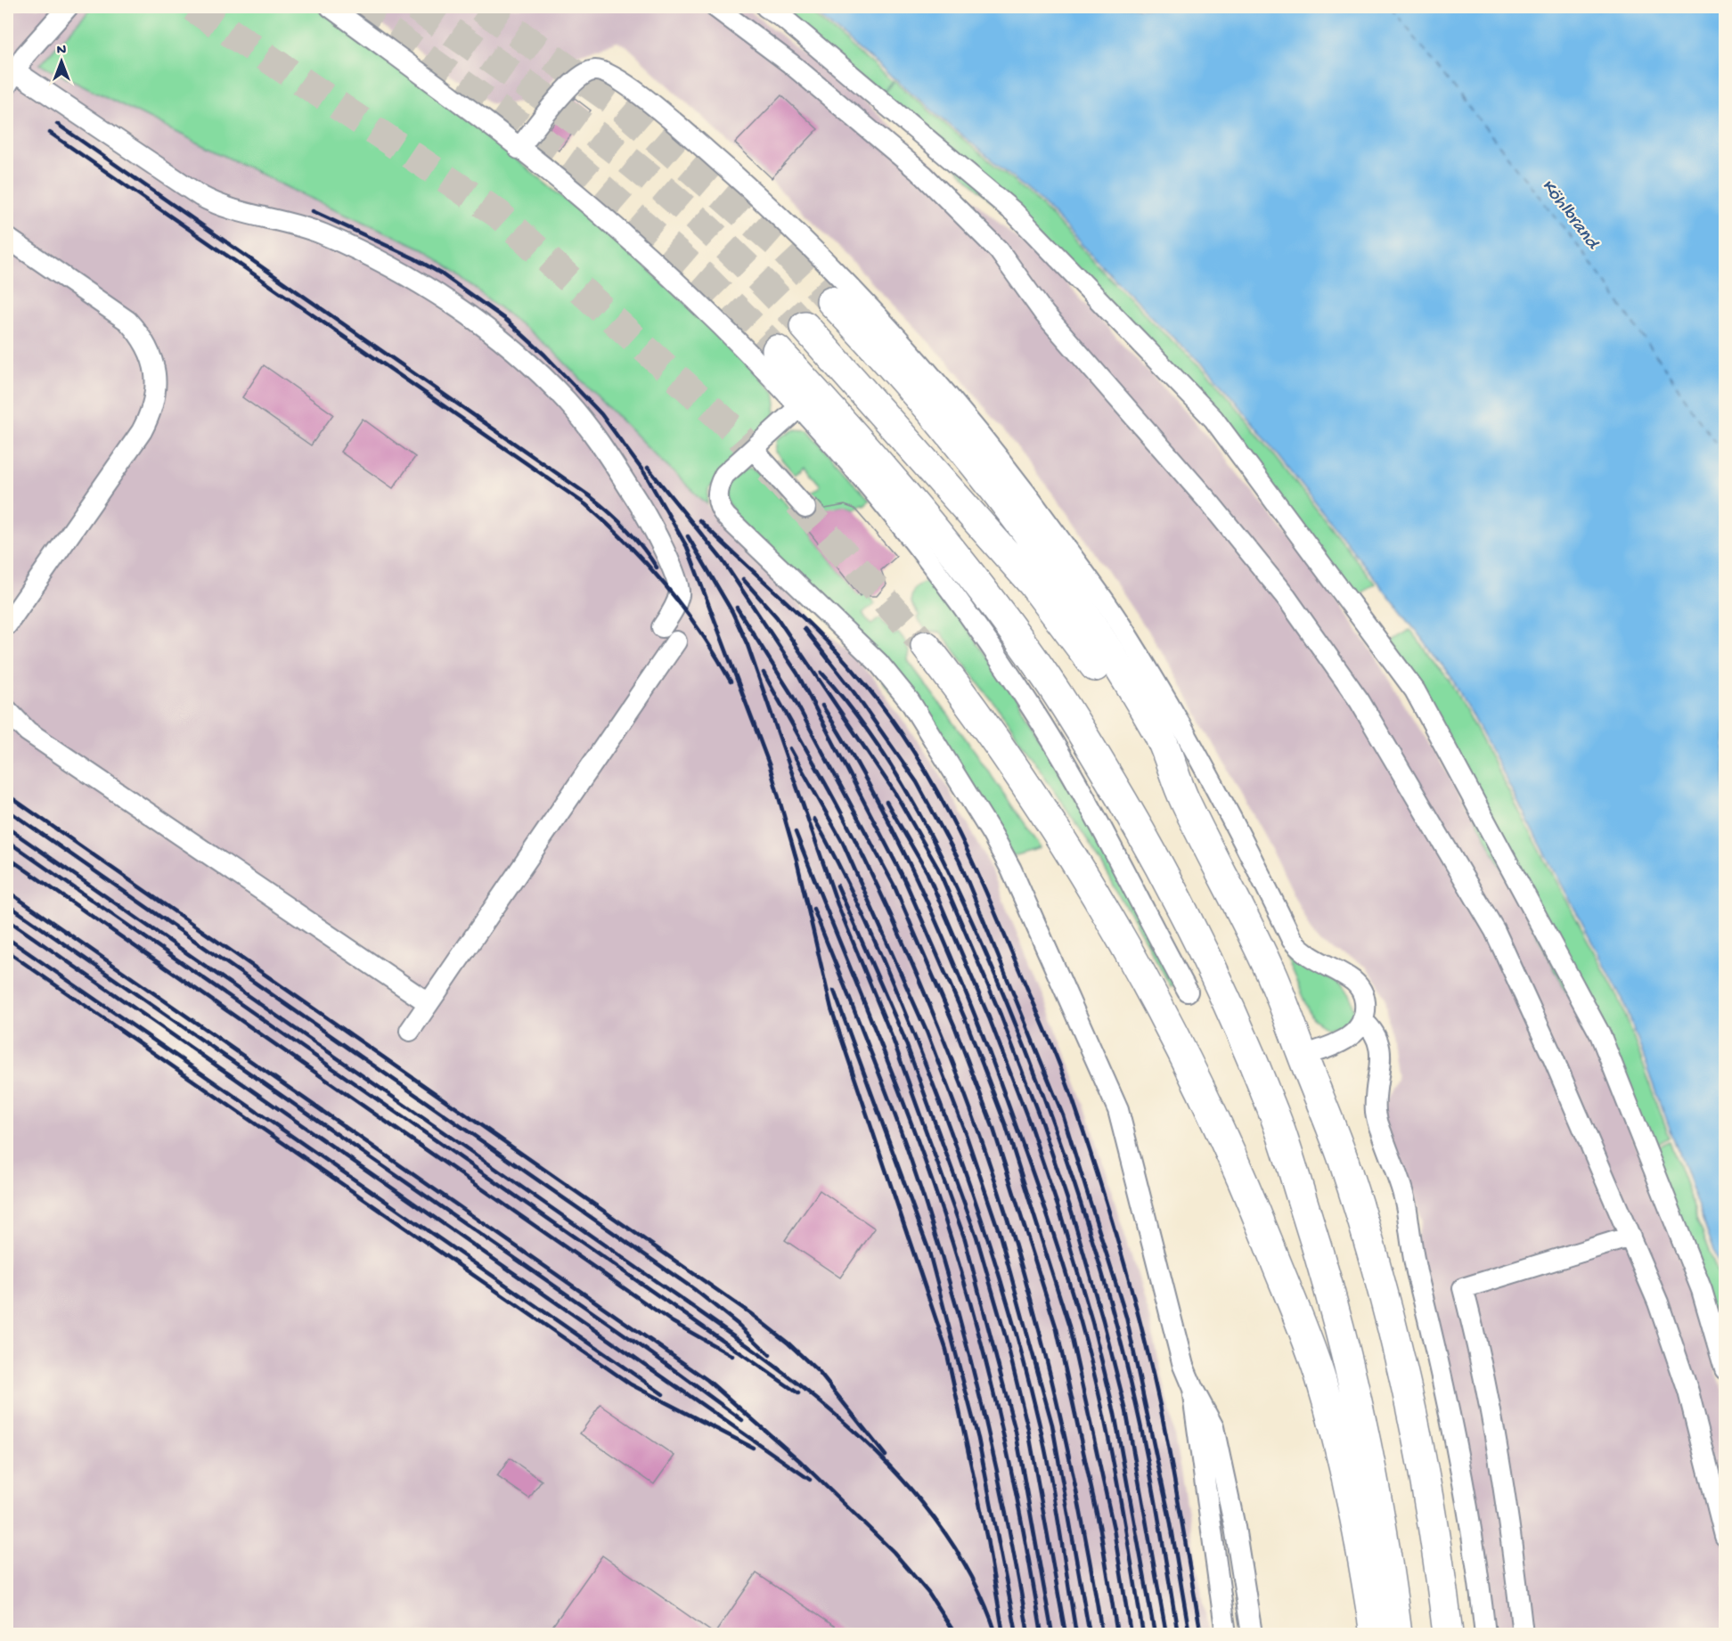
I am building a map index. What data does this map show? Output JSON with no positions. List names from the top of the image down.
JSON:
{
  "water": ["Köhlbrand"],
  "north": "top"
}
